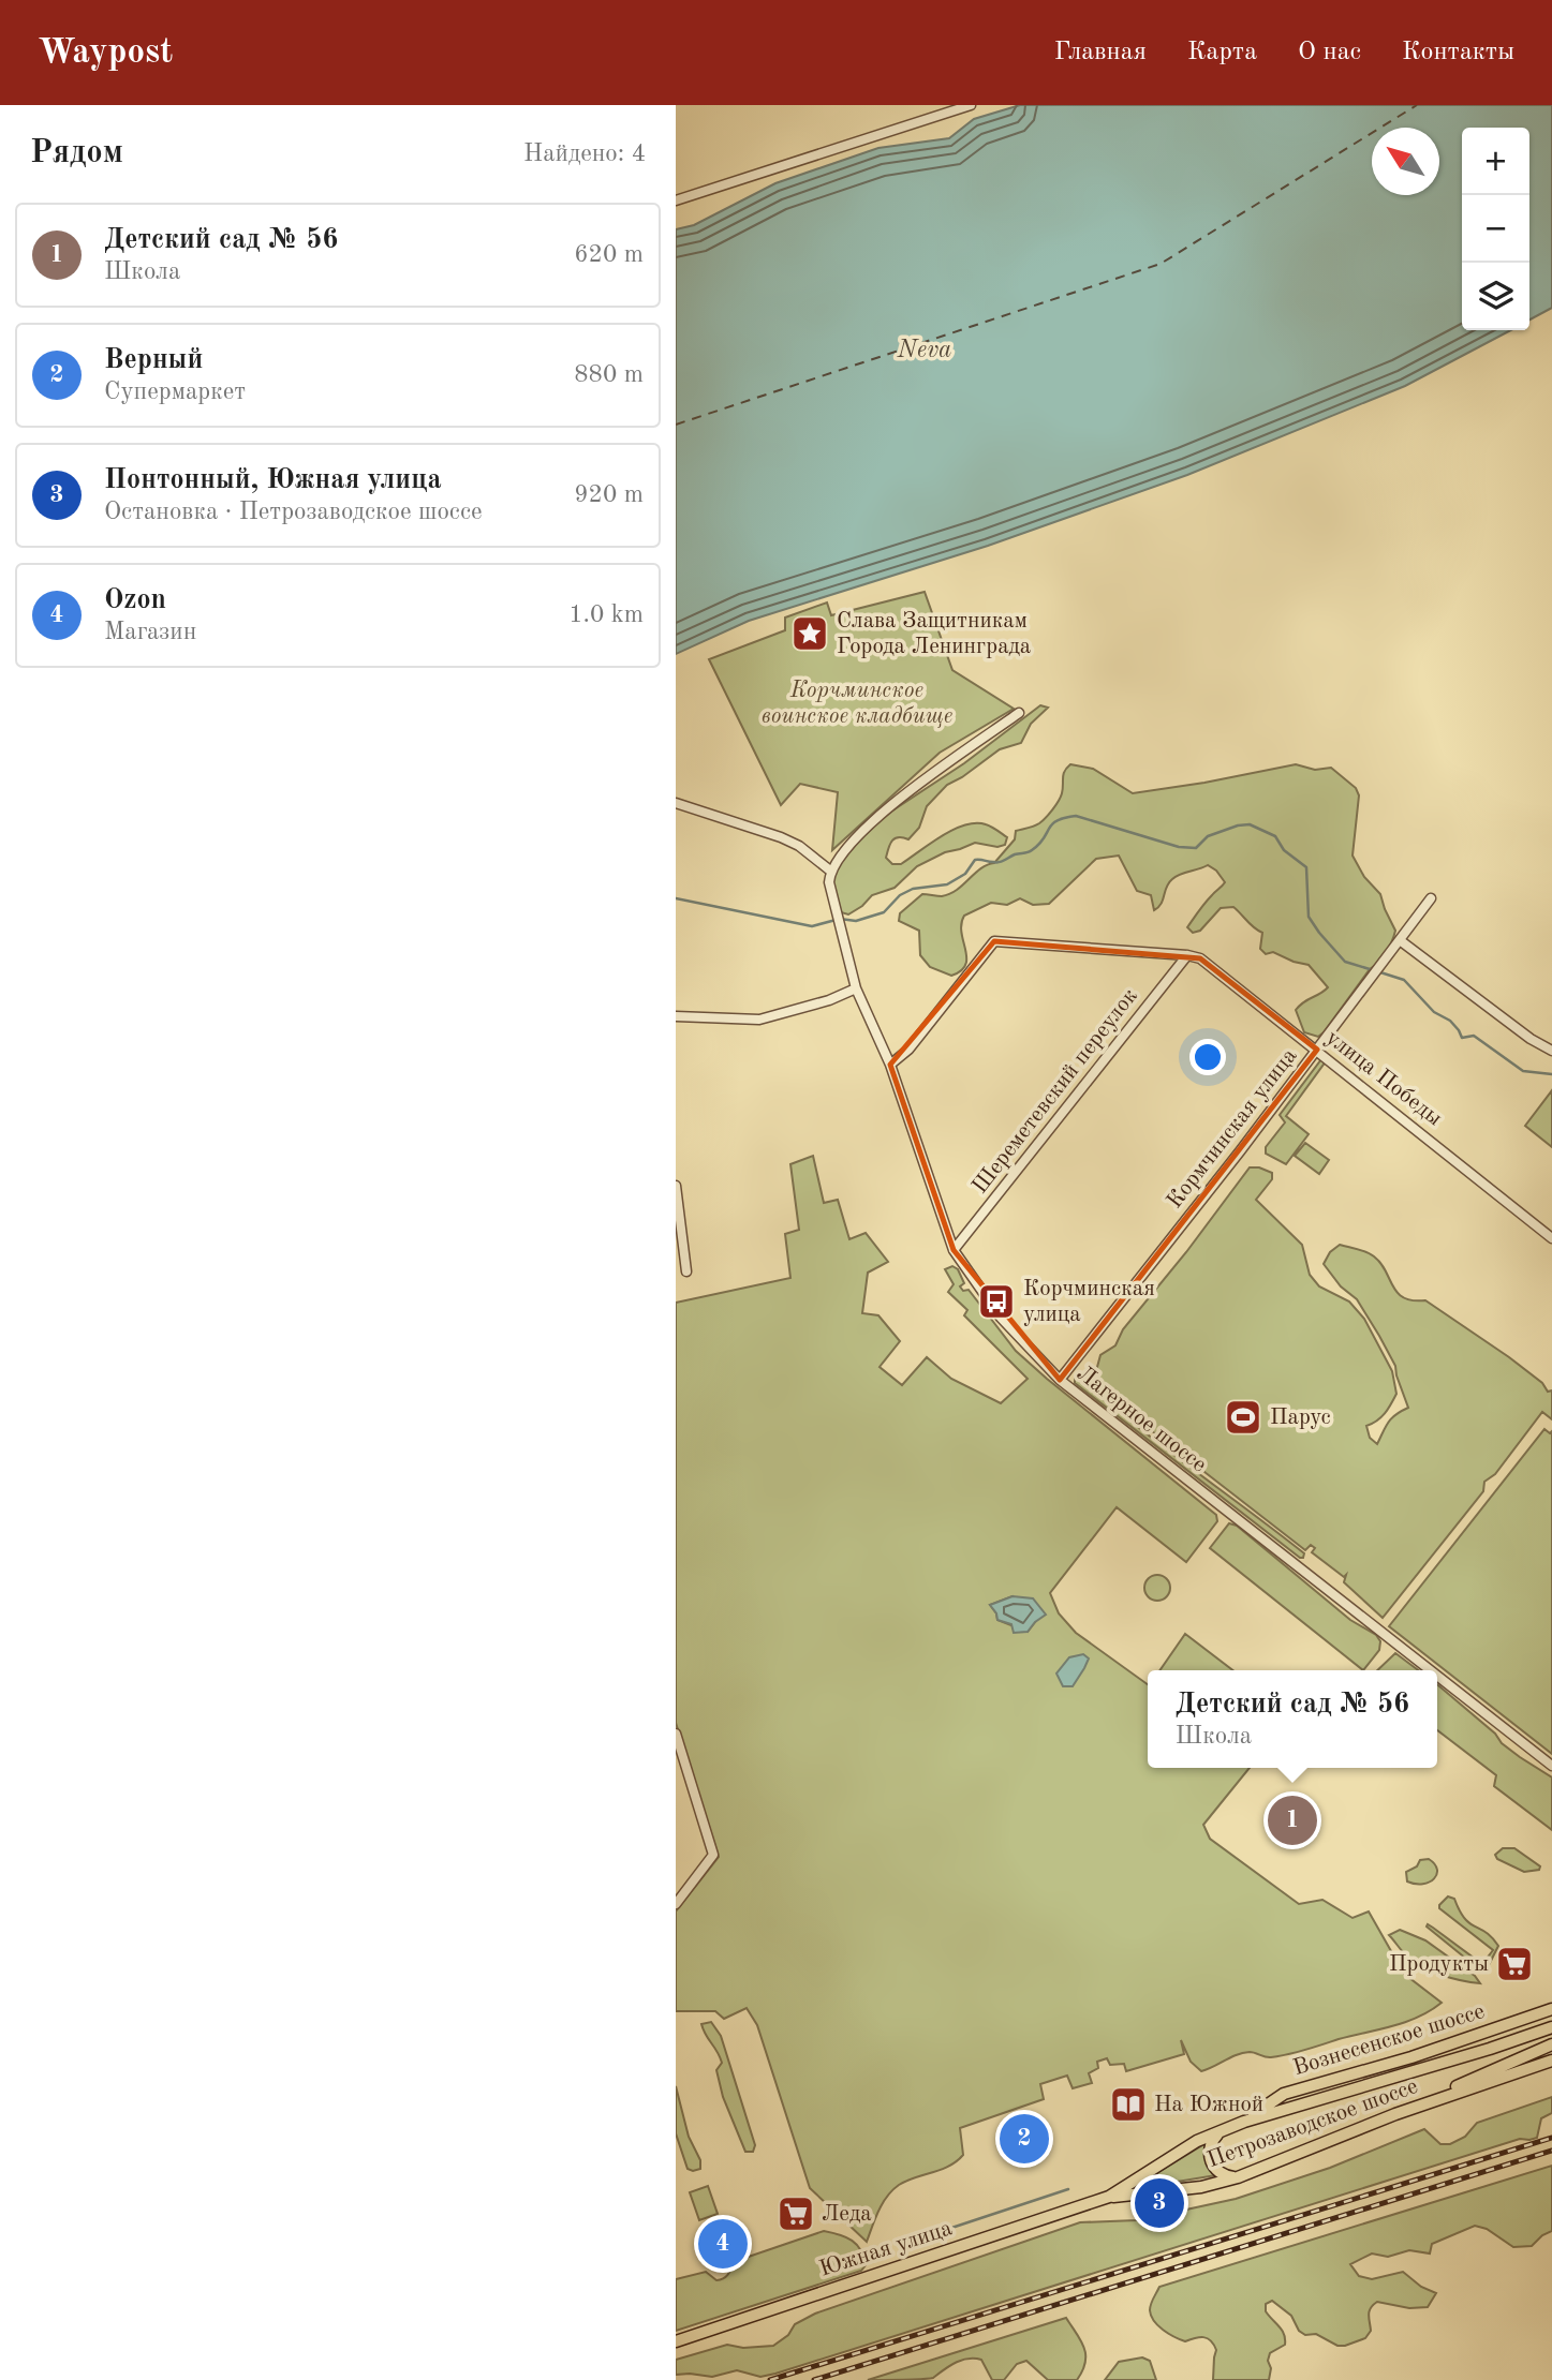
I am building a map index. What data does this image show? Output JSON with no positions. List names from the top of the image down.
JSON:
{
  "streets": {
    "main road": ["Вознесенское шоссе", "Петрозаводское шоссе", "Южная улица"],
    "street": [
      "улица Победы",
      "Шереметевский переулок",
      "Кормчинская улица",
      "Лагерное шоссе"
    ]
  },
  "crossings": [
    ["улица Победы", "Шереметевский переулок"],
    ["улица Победы", "Кормчинская улица"],
    ["Шереметевский переулок", "Лагерное шоссе"],
    ["Кормчинская улица", "Лагерное шоссе"],
    ["Вознесенское шоссе", "Петрозаводское шоссе"],
    ["Петрозаводское шоссе", "Южная улица"]
  ],
  "water": ["Neva"],
  "parks": ["Корчминское воинское кладбище"],
  "places": {
    "place": ["Слава Защитникам Города Ленинграда"],
    "bus stop": ["Корчминская улица"],
    "sports": ["Парус"],
    "supermarket": ["Продукты", "Леда"],
    "library": ["На Южной"]
  },
  "north": "top left",
  "page": {
    "header": "Waypost",
    "nav": [
      "Главная",
      "Карта",
      "О нас",
      "Контакты"
    ],
    "heading": ["Рядом", "Найдено: 4"],
    "map_buttons": ["+", "−"],
    "list": [
      {
        "mark": "1",
        "name": "Детский сад № 56",
        "note": "Школа",
        "value": "620 m"
      },
      {
        "mark": "2",
        "name": "Верный",
        "note": "Супермаркет",
        "value": "880 m"
      },
      {
        "mark": "3",
        "name": "Понтонный, Южная улица",
        "note": "Остановка · Петрозаводское шоссе",
        "value": "920 m"
      },
      {
        "mark": "4",
        "name": "Ozon",
        "note": "Магазин",
        "value": "1.0 km"
      }
    ],
    "popup": ["Детский сад № 56", "Школа"],
    "pins": [
      "1",
      "2",
      "3",
      "4"
    ]
  }
}
